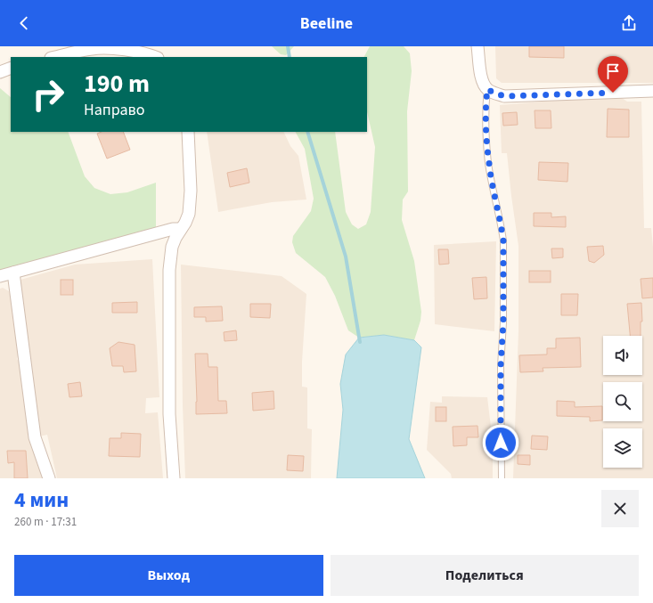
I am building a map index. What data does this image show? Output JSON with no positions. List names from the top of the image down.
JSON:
{
  "page": {
    "header": "Beeline",
    "turn": ["190 m", "Направо"],
    "heading": ["4 мин", "260 m · 17:31"],
    "buttons": ["Выход", "Поделиться"]
  }
}
